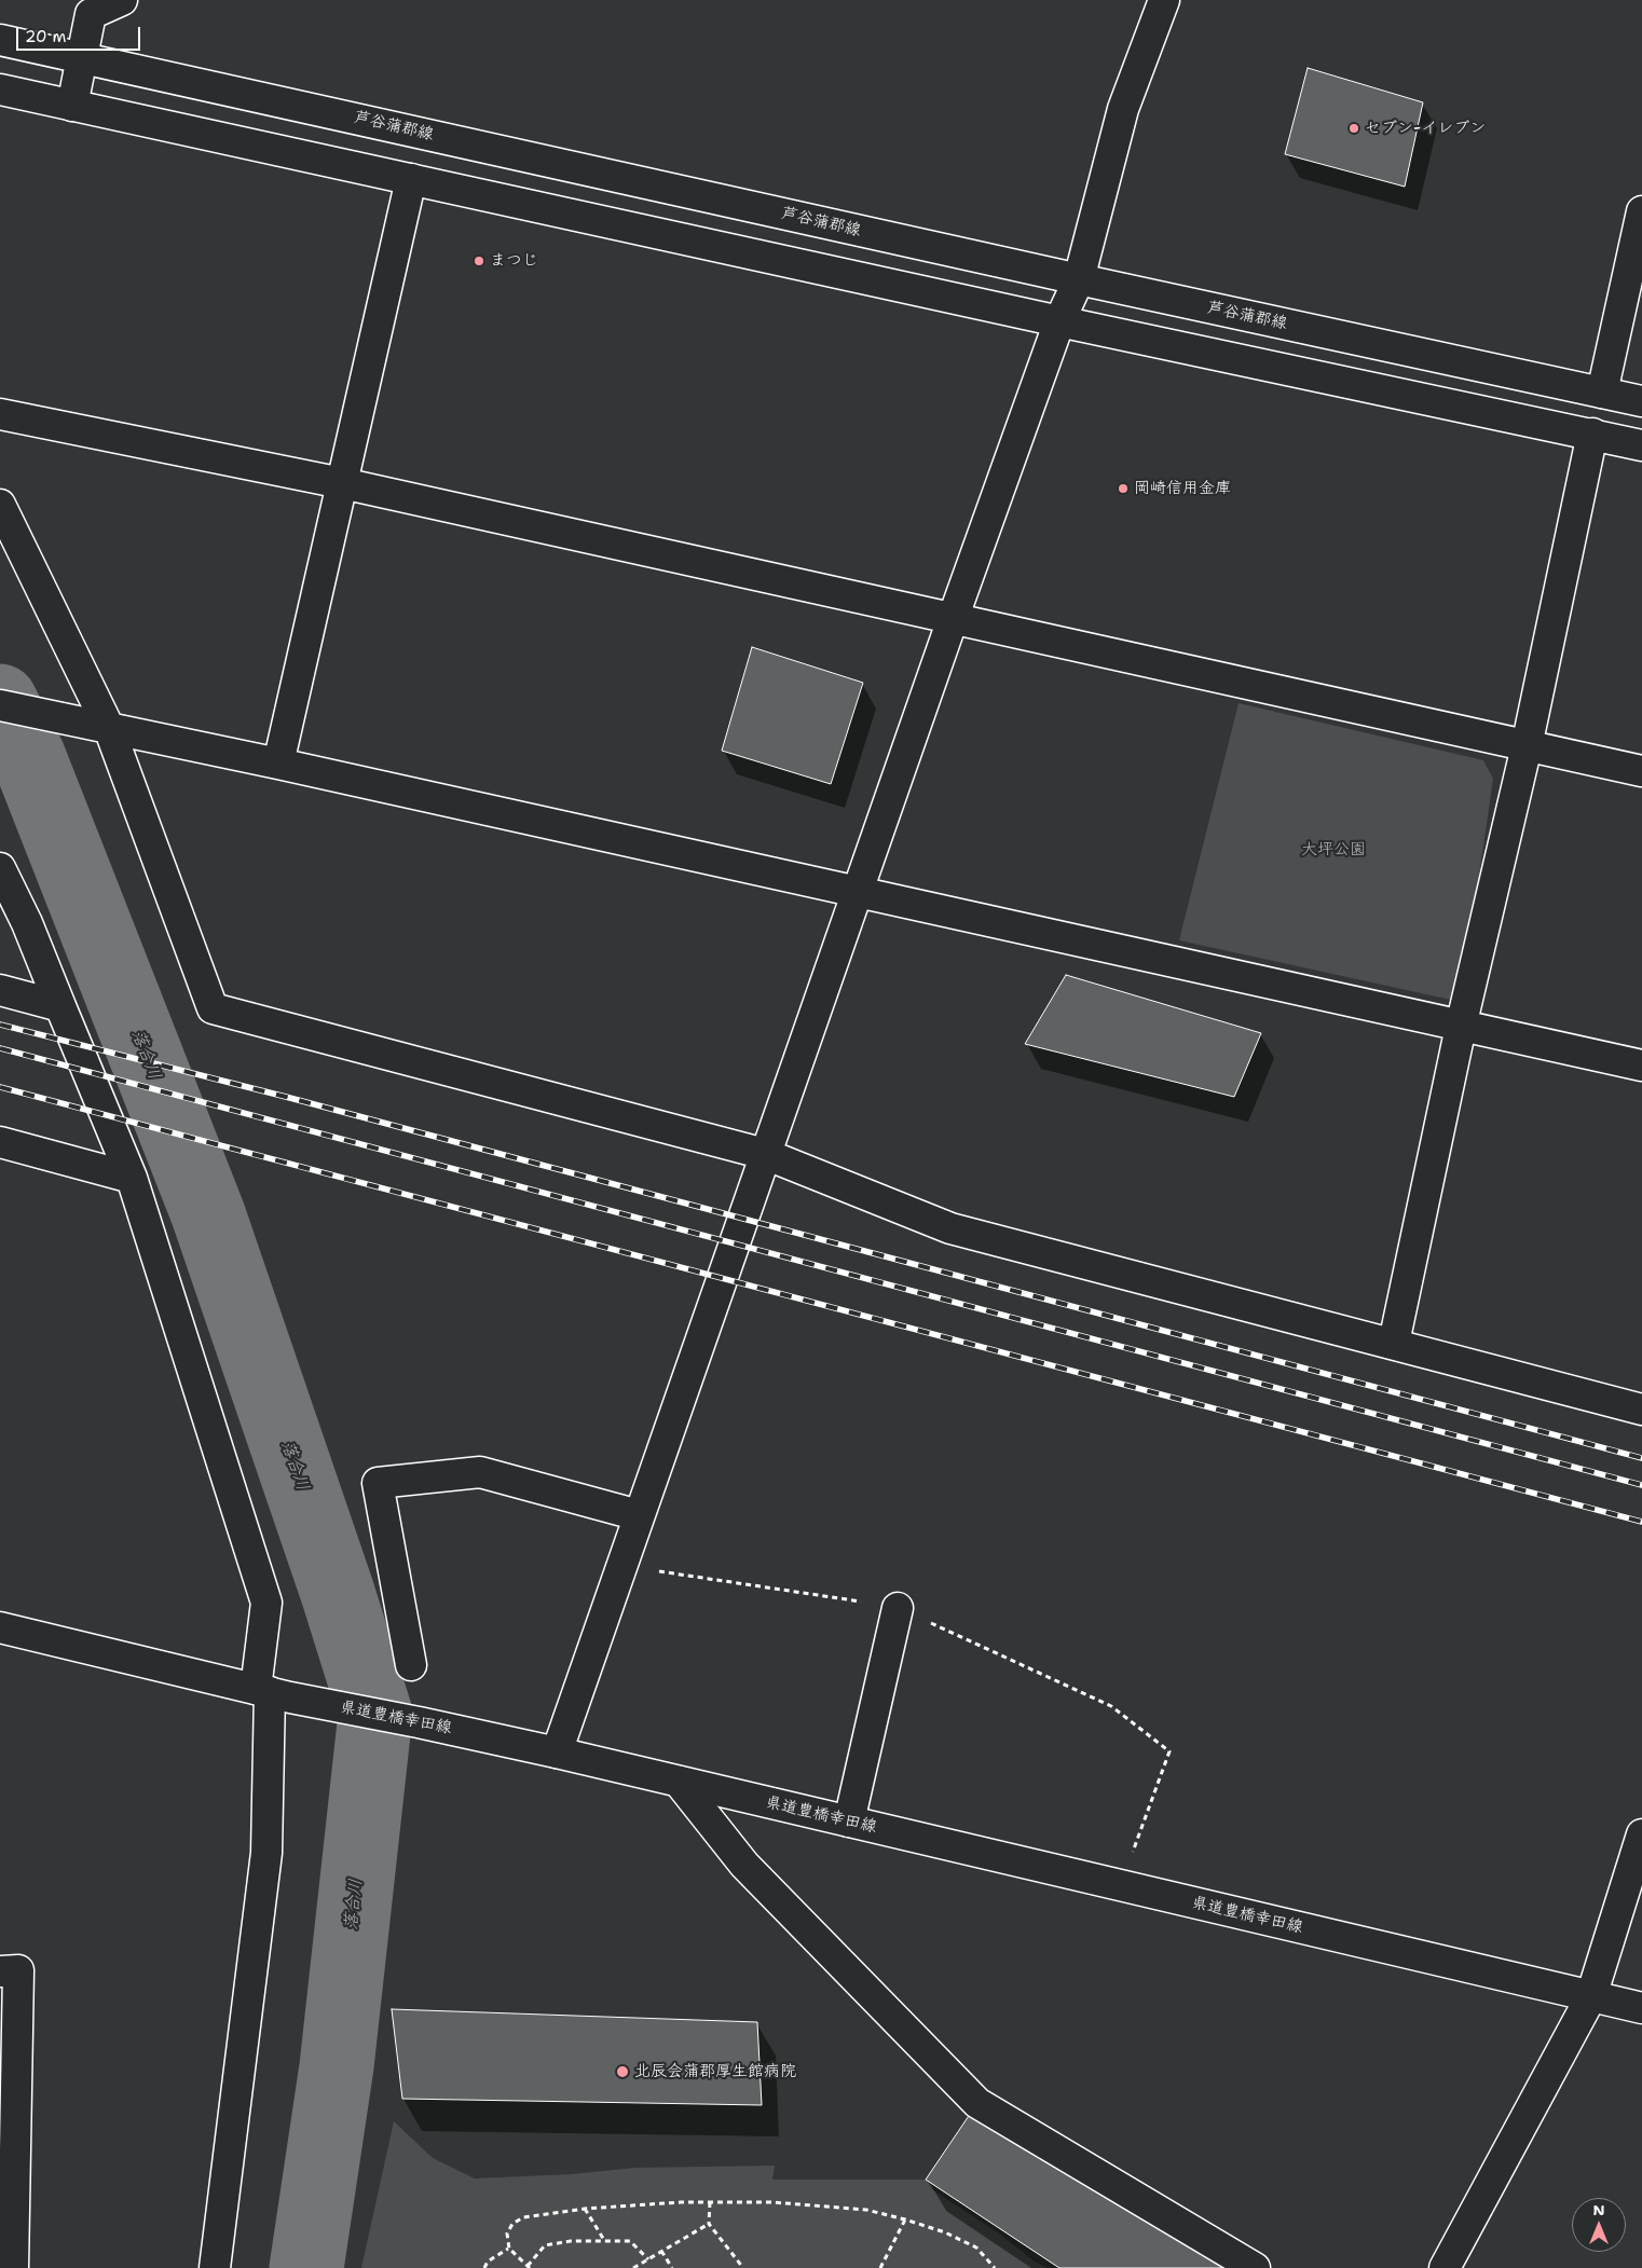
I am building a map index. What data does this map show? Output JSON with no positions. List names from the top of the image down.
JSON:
{
  "streets": {
    "street": ["芦谷蒲郡線", "県道豊橋幸田線"]
  },
  "water": ["落合川"],
  "parks": ["大坪公園"],
  "places": [
    "セブン-イレブン",
    "まつじ",
    "岡崎信用金庫",
    "北辰会蒲郡厚生館病院"
  ],
  "scale_bar": "20 m",
  "north": "top"
}
